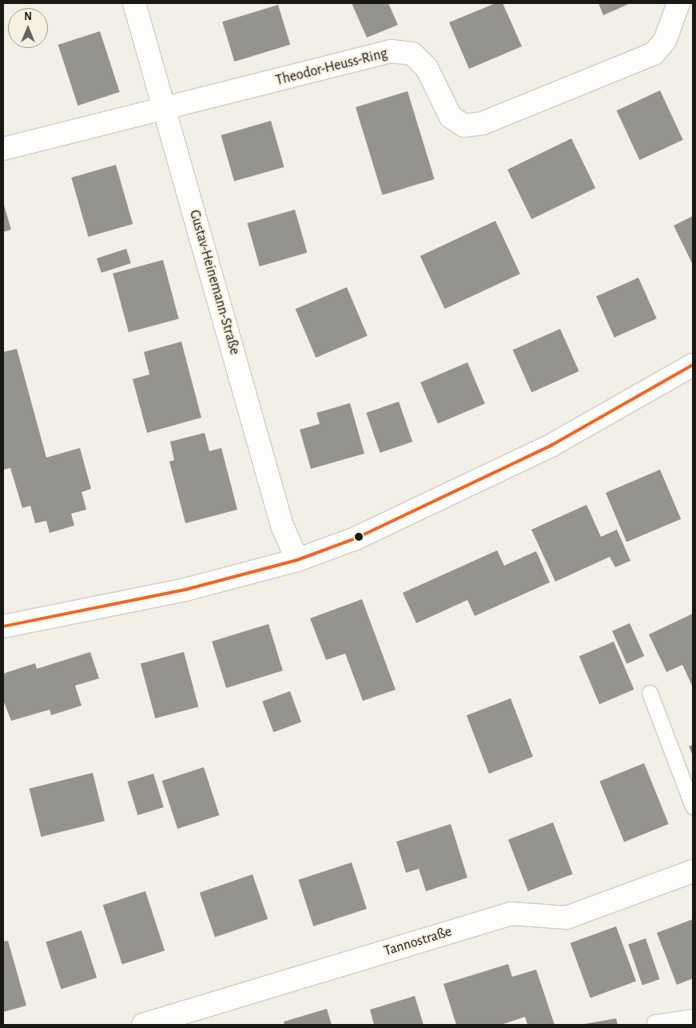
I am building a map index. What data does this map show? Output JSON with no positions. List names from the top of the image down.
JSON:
{
  "streets": {
    "street": ["Theodor-Heuss-Ring", "Gustav-Heinemann-Straße", "Tannostraße"]
  },
  "crossings": [
    ["Theodor-Heuss-Ring", "Gustav-Heinemann-Straße"]
  ],
  "north": "top"
}
